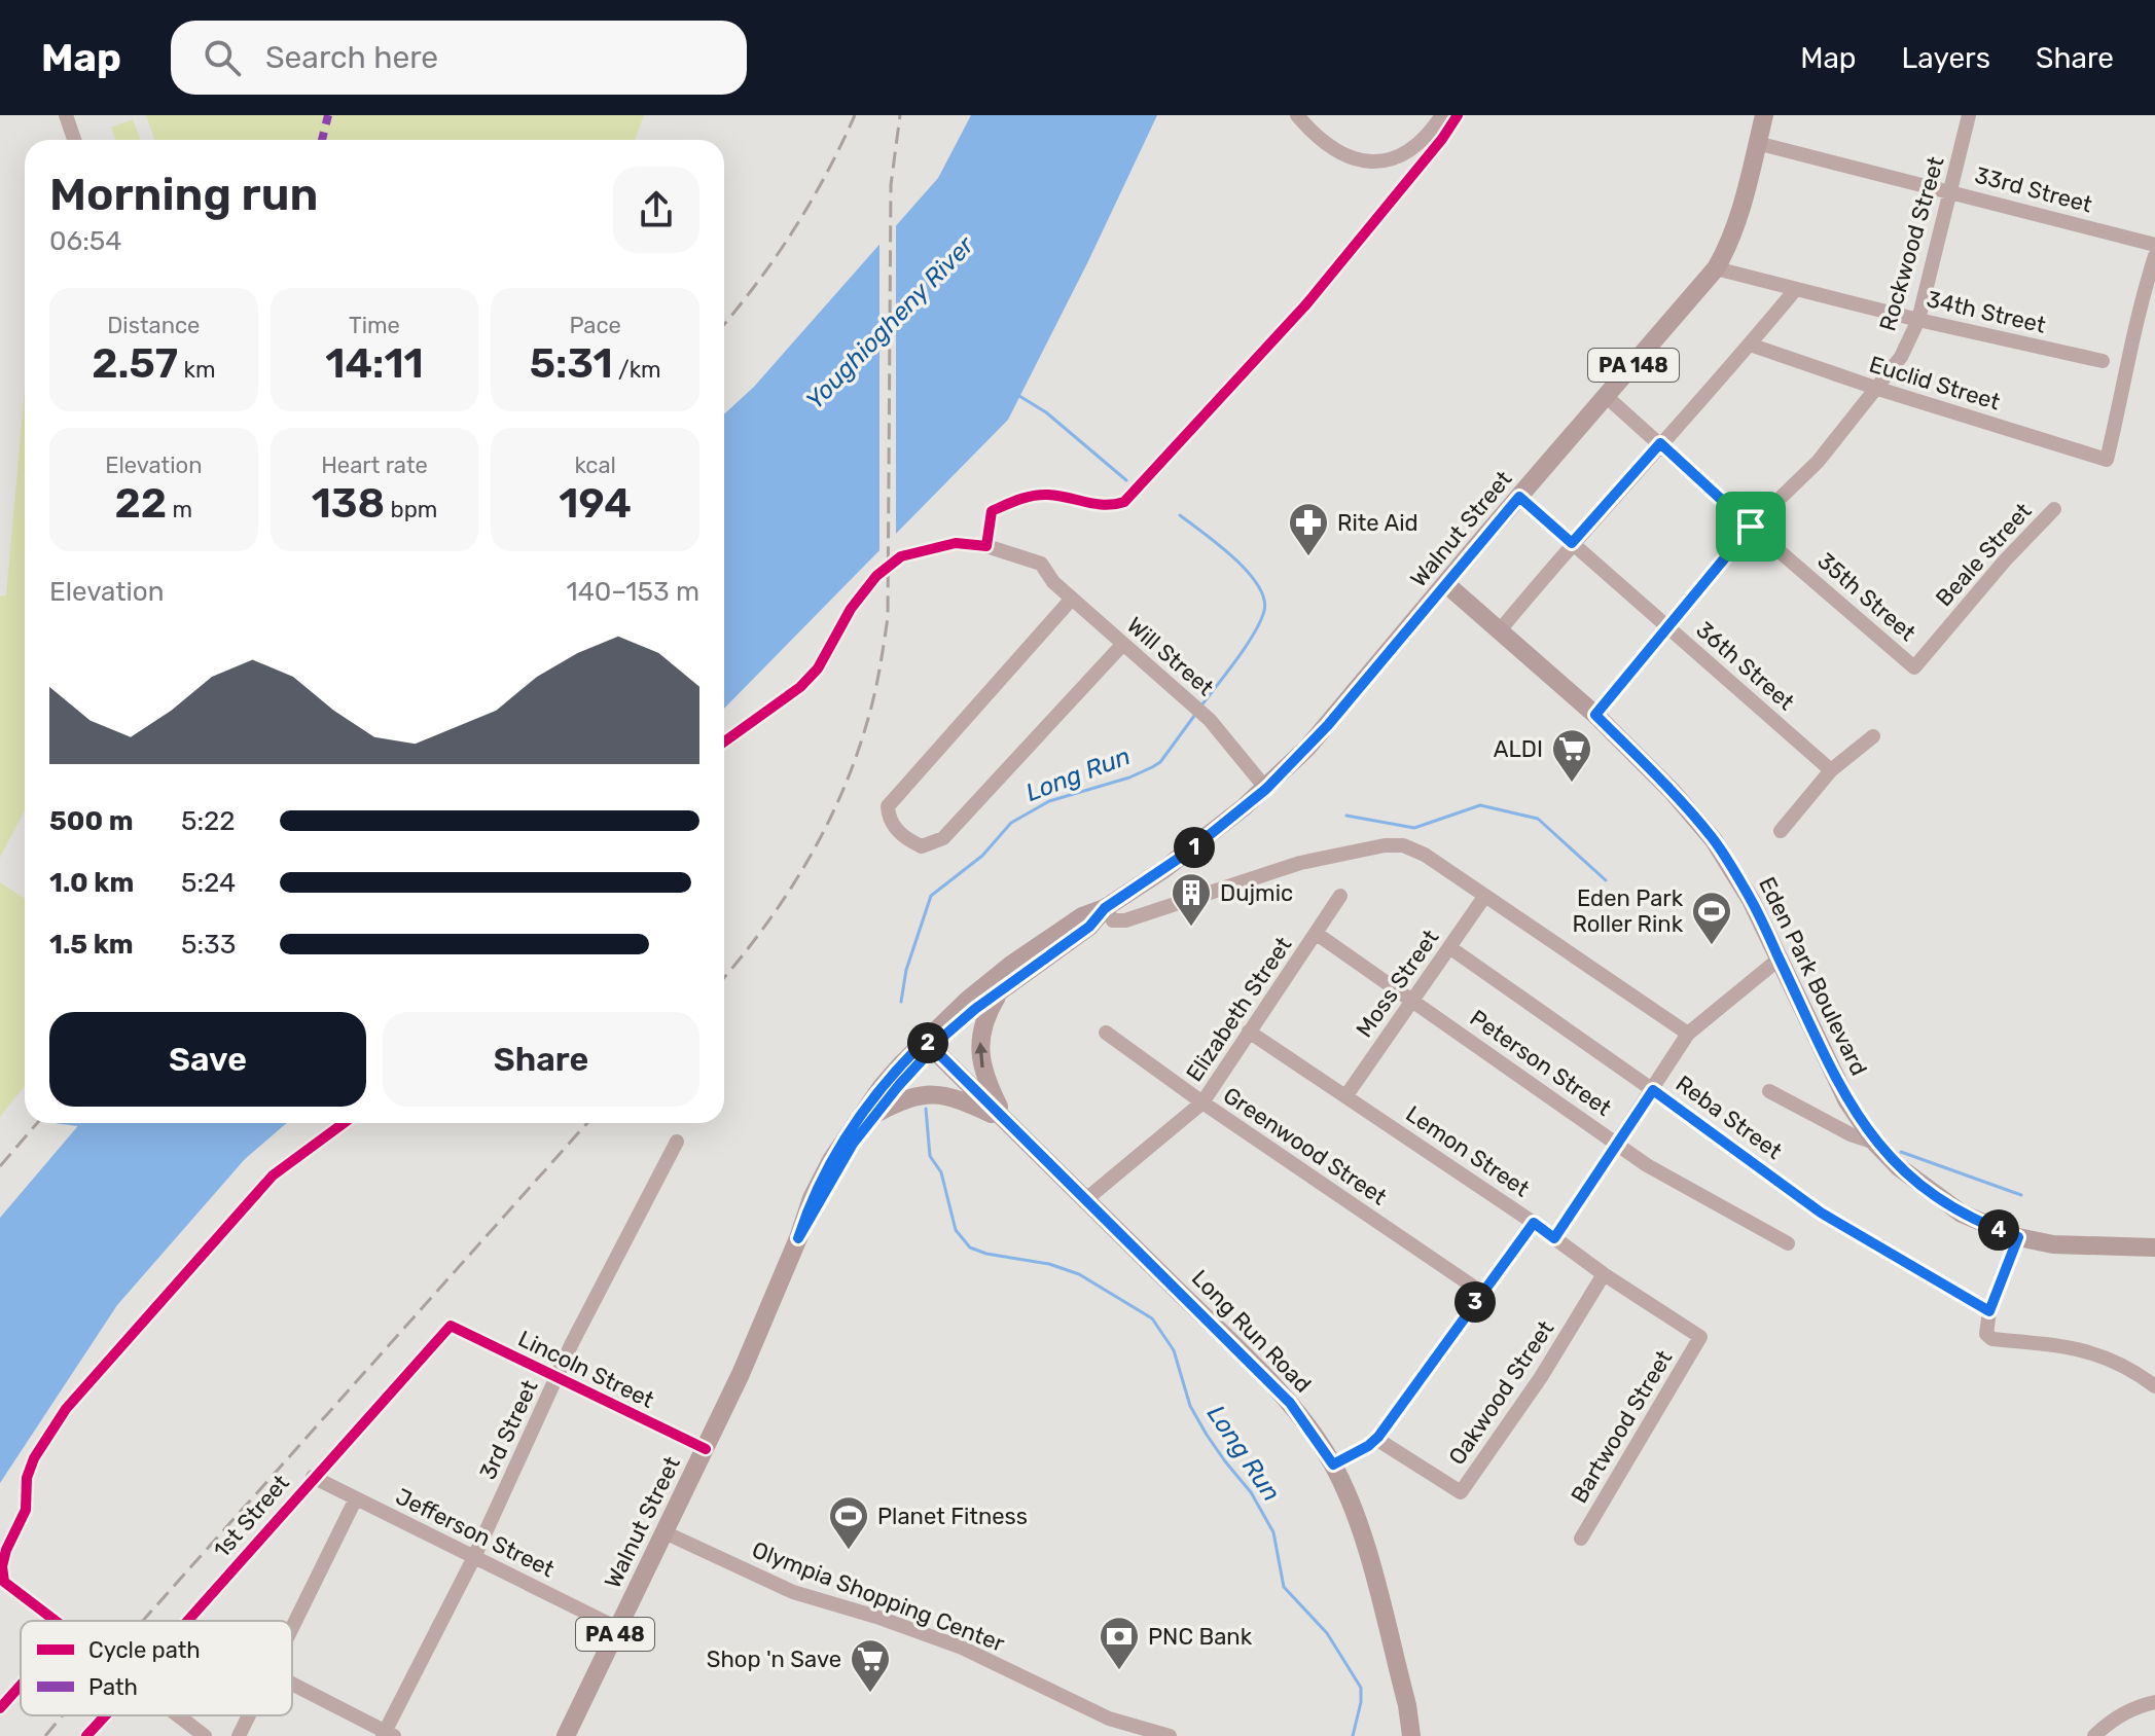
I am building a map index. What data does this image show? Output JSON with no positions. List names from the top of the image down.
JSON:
{
  "streets": {
    "main road": [
      "PA 148",
      "Walnut Street",
      "Eden Park Boulevard",
      "Long Run Road",
      "PA 48"
    ],
    "street": [
      "33rd Street",
      "Rockwood Street",
      "34th Street",
      "Euclid Street",
      "Beale Street",
      "35th Street",
      "Will Street",
      "36th Street",
      "Moss Street",
      "Elizabeth Street",
      "Peterson Street",
      "Reba Street",
      "Greenwood Street",
      "Lemon Street",
      "Lincoln Street",
      "Oakwood Street",
      "Bartwood Street",
      "3rd Street",
      "1st Street",
      "Jefferson Street",
      "Olympia Shopping Center"
    ]
  },
  "crossings": [
    ["33rd Street", "Rockwood Street"],
    ["33rd Street", "Walnut Street"],
    ["Rockwood Street", "34th Street"],
    ["Rockwood Street", "Euclid Street"],
    ["Rockwood Street", "35th Street"],
    ["Rockwood Street", "36th Street"],
    ["Rockwood Street", "Eden Park Boulevard"],
    ["34th Street", "Walnut Street"],
    ["Walnut Street", "35th Street"],
    ["Walnut Street", "Will Street"],
    ["Walnut Street", "36th Street"],
    ["Walnut Street", "Eden Park Boulevard"],
    ["Walnut Street", "Long Run Road"],
    ["Walnut Street", "Lincoln Street"],
    ["Walnut Street", "Jefferson Street"],
    ["Walnut Street", "Olympia Shopping Center"],
    ["Beale Street", "35th Street"],
    ["Moss Street", "Peterson Street"],
    ["Moss Street", "Reba Street"],
    ["Moss Street", "Lemon Street"],
    ["Elizabeth Street", "Peterson Street"],
    ["Elizabeth Street", "Greenwood Street"],
    ["Elizabeth Street", "Lemon Street"],
    ["Elizabeth Street", "Long Run Road"],
    ["Lemon Street", "Oakwood Street"],
    ["Lemon Street", "Bartwood Street"],
    ["Lincoln Street", "3rd Street"],
    ["Lincoln Street", "1st Street"],
    ["3rd Street", "Jefferson Street"],
    ["1st Street", "Jefferson Street"]
  ],
  "water": ["Youghiogheny River", "Long Run"],
  "places": {
    "pharmacy": ["Rite Aid"],
    "supermarket": ["ALDI", "Shop 'n Save"],
    "building": ["Dujmic"],
    "sports": ["Eden Park Roller Rink", "Planet Fitness"],
    "bank": ["PNC Bank"]
  },
  "legend": ["Cycle path", "Path"],
  "page": {
    "header": "Map",
    "search": "Search here",
    "nav": ["Map", "Layers", "Share"],
    "heading": ["Morning run", "06:54"],
    "stats": [
      ["Distance", "2.57 km"],
      ["Time", "14:11"],
      ["Pace", "5:31 /km"],
      ["Elevation", "22 m"],
      ["Heart rate", "138 bpm"],
      ["kcal", "194"]
    ],
    "chart": ["Elevation", "140–153 m"],
    "list": [
      {
        "name": "500 m",
        "note": "5:22"
      },
      {
        "name": "1.0 km",
        "note": "5:24"
      },
      {
        "name": "1.5 km",
        "note": "5:33"
      }
    ],
    "pins": [
      "1",
      "2",
      "4",
      "3"
    ],
    "buttons": ["Save", "Share"]
  }
}
